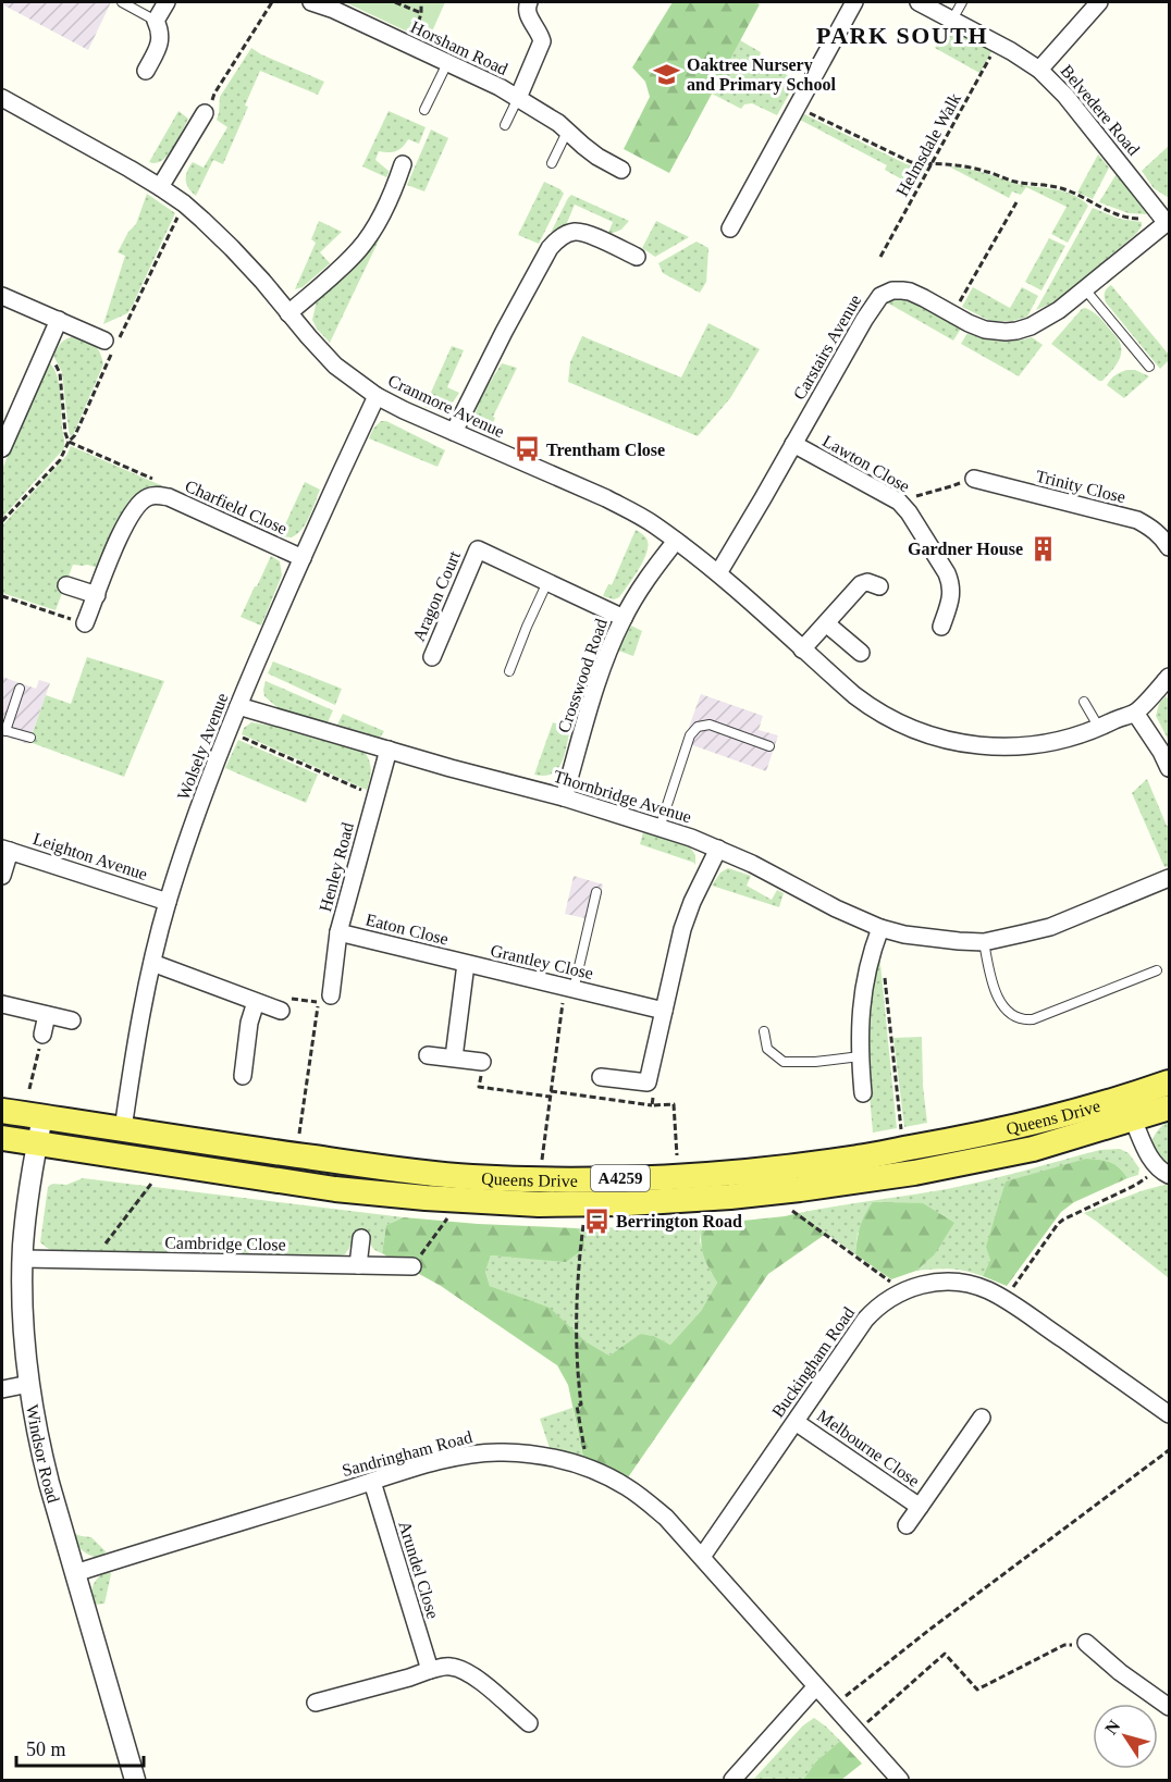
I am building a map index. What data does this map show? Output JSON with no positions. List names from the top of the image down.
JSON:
{
  "streets": {
    "main road": ["Queens Drive", "A4259"],
    "street": [
      "Horsham Road",
      "Belvedere Road",
      "Carstairs Avenue",
      "Cranmore Avenue",
      "Lawton Close",
      "Trinity Close",
      "Charfield Close",
      "Aragon Court",
      "Crosswood Road",
      "Wolsely Avenue",
      "Thornbridge Avenue",
      "Leighton Avenue",
      "Henley Road",
      "Eaton Close",
      "Grantley Close",
      "Cambridge Close",
      "Buckingham Road",
      "Melbourne Close",
      "Windsor Road",
      "Sandringham Road",
      "Arundel Close"
    ],
    "path": ["Helmsdale Walk"]
  },
  "crossings": [
    ["Belvedere Road", "Helmsdale Walk"],
    ["Belvedere Road", "Carstairs Avenue"],
    ["Carstairs Avenue", "Cranmore Avenue"],
    ["Carstairs Avenue", "Lawton Close"],
    ["Cranmore Avenue", "Crosswood Road"],
    ["Cranmore Avenue", "Wolsely Avenue"],
    ["Charfield Close", "Wolsely Avenue"],
    ["Aragon Court", "Crosswood Road"],
    ["Crosswood Road", "Thornbridge Avenue"],
    ["Wolsely Avenue", "Thornbridge Avenue"],
    ["Wolsely Avenue", "Leighton Avenue"],
    ["Wolsely Avenue", "Queens Drive"],
    ["Thornbridge Avenue", "Henley Road"],
    ["Henley Road", "Eaton Close"],
    ["Eaton Close", "Grantley Close"],
    ["Queens Drive", "Windsor Road"],
    ["Cambridge Close", "Windsor Road"],
    ["Buckingham Road", "Melbourne Close"],
    ["Buckingham Road", "Sandringham Road"],
    ["Windsor Road", "Sandringham Road"],
    ["Sandringham Road", "Arundel Close"]
  ],
  "districts": ["PARK SOUTH"],
  "places": {
    "school or university": ["Oaktree Nursery and Primary School"],
    "bus stop": ["Trentham Close", "Berrington Road"],
    "building": ["Gardner House"]
  },
  "scale_bar": "50 m",
  "north": "top left"
}
